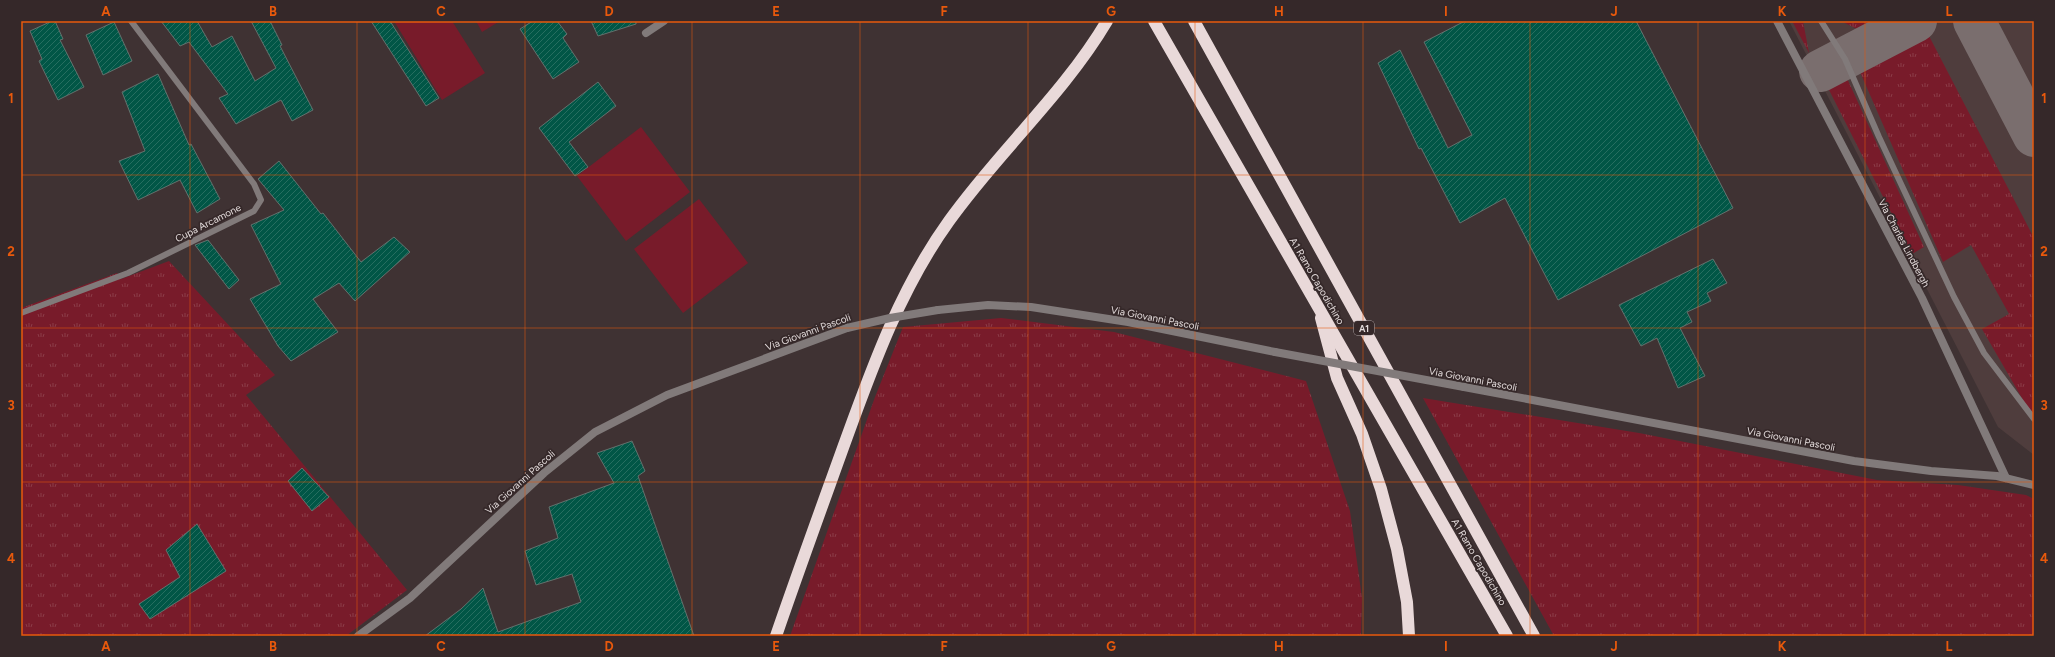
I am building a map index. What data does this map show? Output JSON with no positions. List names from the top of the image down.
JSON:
{
  "streets": {
    "highway": ["A1 Ramo Capodichino", "A1"],
    "street": ["Via Charles Lindbergh", "Via Giovanni Pascoli"],
    "lane": ["Cupa Arcamone"]
  },
  "crossings": [
    ["Via Charles Lindbergh", "Via Giovanni Pascoli"]
  ],
  "grid": {
    "columns": [
      "A",
      "B",
      "C",
      "D",
      "E",
      "F",
      "G",
      "H",
      "I",
      "J",
      "K",
      "L"
    ],
    "rows": [
      "1",
      "2",
      "3",
      "4"
    ]
  }
}
